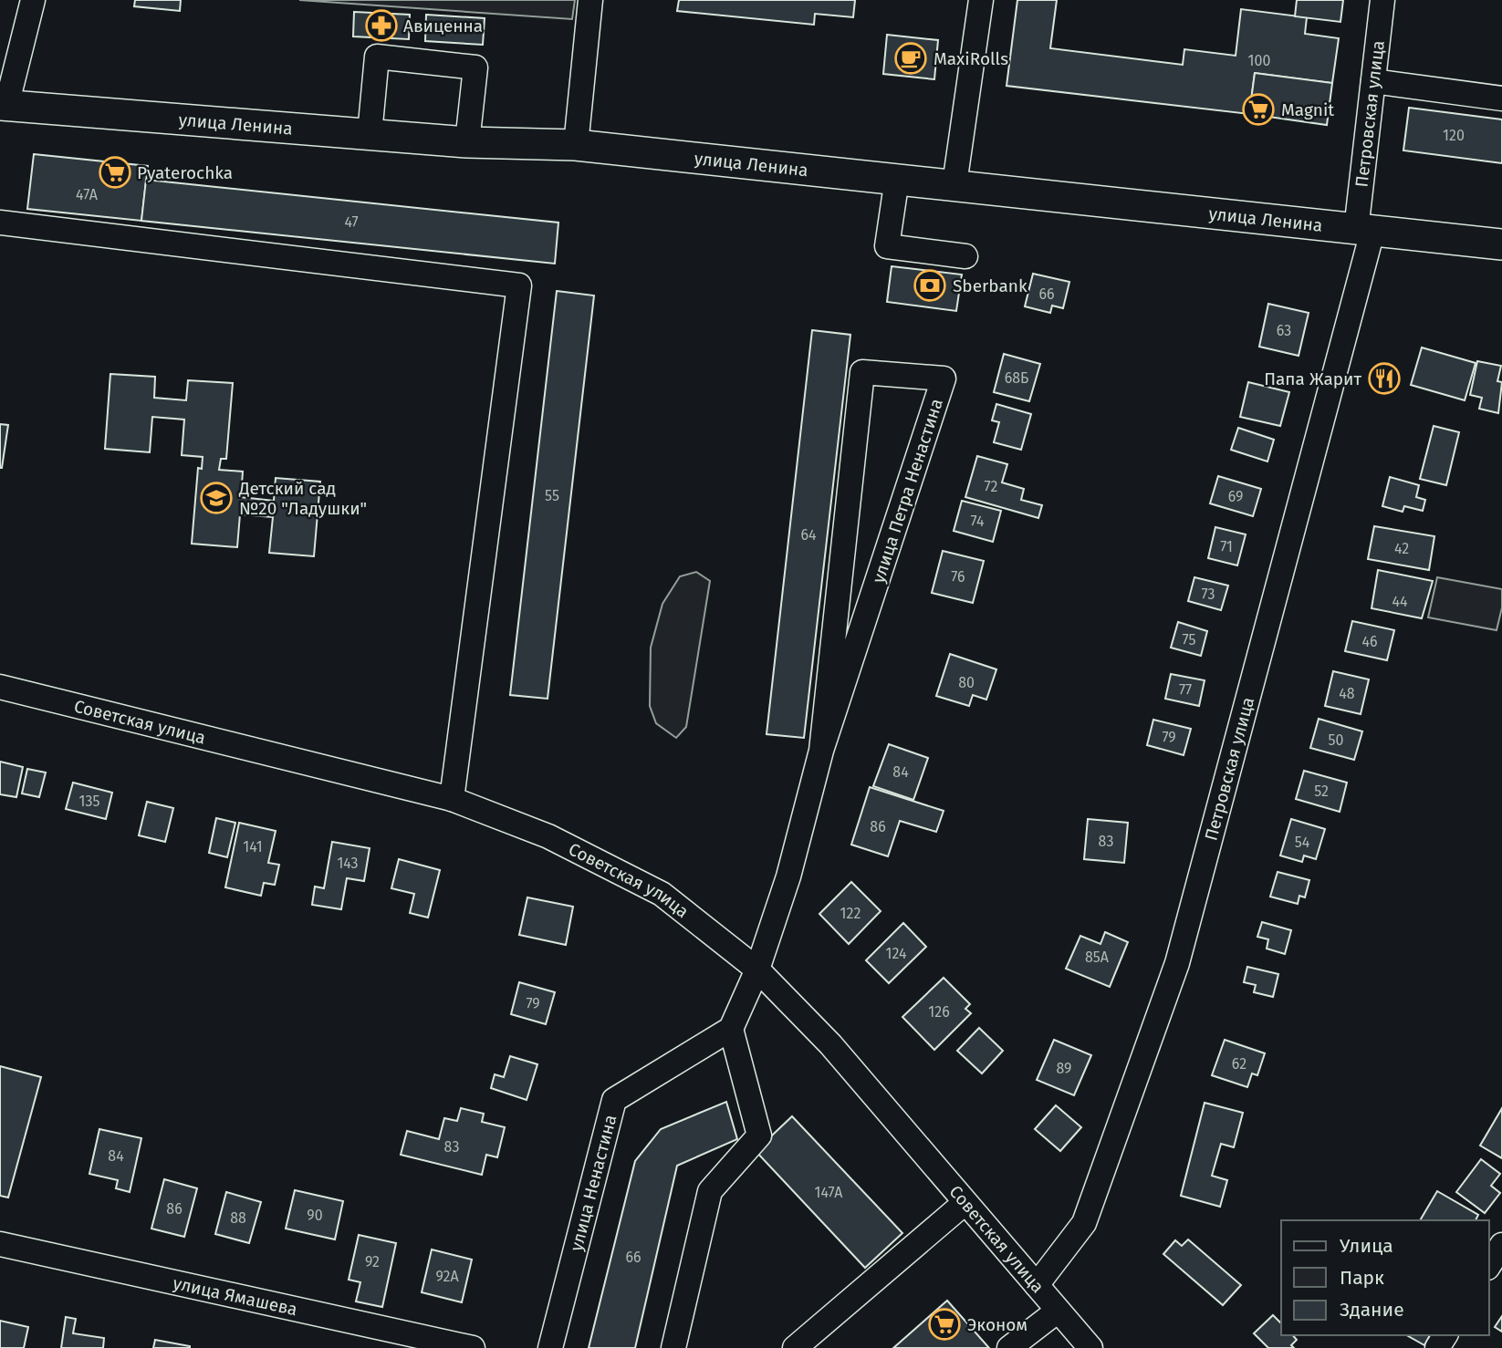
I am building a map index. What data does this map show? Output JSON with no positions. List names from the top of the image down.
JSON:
{
  "streets": {
    "main road": ["улица Ленина"],
    "street": [
      "Петровская улица",
      "улица Петра Ненастина",
      "Советская улица",
      "улица Ненастина",
      "улица Ямашева"
    ]
  },
  "crossings": [
    ["Петровская улица", "улица Ленина"],
    ["Петровская улица", "Советская улица"],
    ["улица Петра Ненастина", "Советская улица"]
  ],
  "places": {
    "pharmacy": ["Авиценна"],
    "cafe": ["MaxiRolls"],
    "supermarket": ["Magnit", "Pyaterochka", "Эконом"],
    "bank": ["Sberbank"],
    "restaurant": ["Папа Жарит"],
    "school or university": ["Детский сад №20 \"Ладушки\""]
  },
  "house_numbers": [
    "100",
    "120",
    "47А",
    "47",
    "66",
    "63",
    "68Б",
    "72",
    "55",
    "69",
    "74",
    "64",
    "71",
    "42",
    "76",
    "73",
    "44",
    "75",
    "46",
    "80",
    "77",
    "48",
    "79",
    "50",
    "84",
    "52",
    "135",
    "86",
    "83",
    "54",
    "141",
    "143",
    "122",
    "124",
    "85А",
    "79",
    "126",
    "62",
    "89",
    "83",
    "84",
    "147А",
    "86",
    "90",
    "88",
    "66",
    "92",
    "92А"
  ],
  "legend": ["Улица", "Парк", "Здание"]
}
